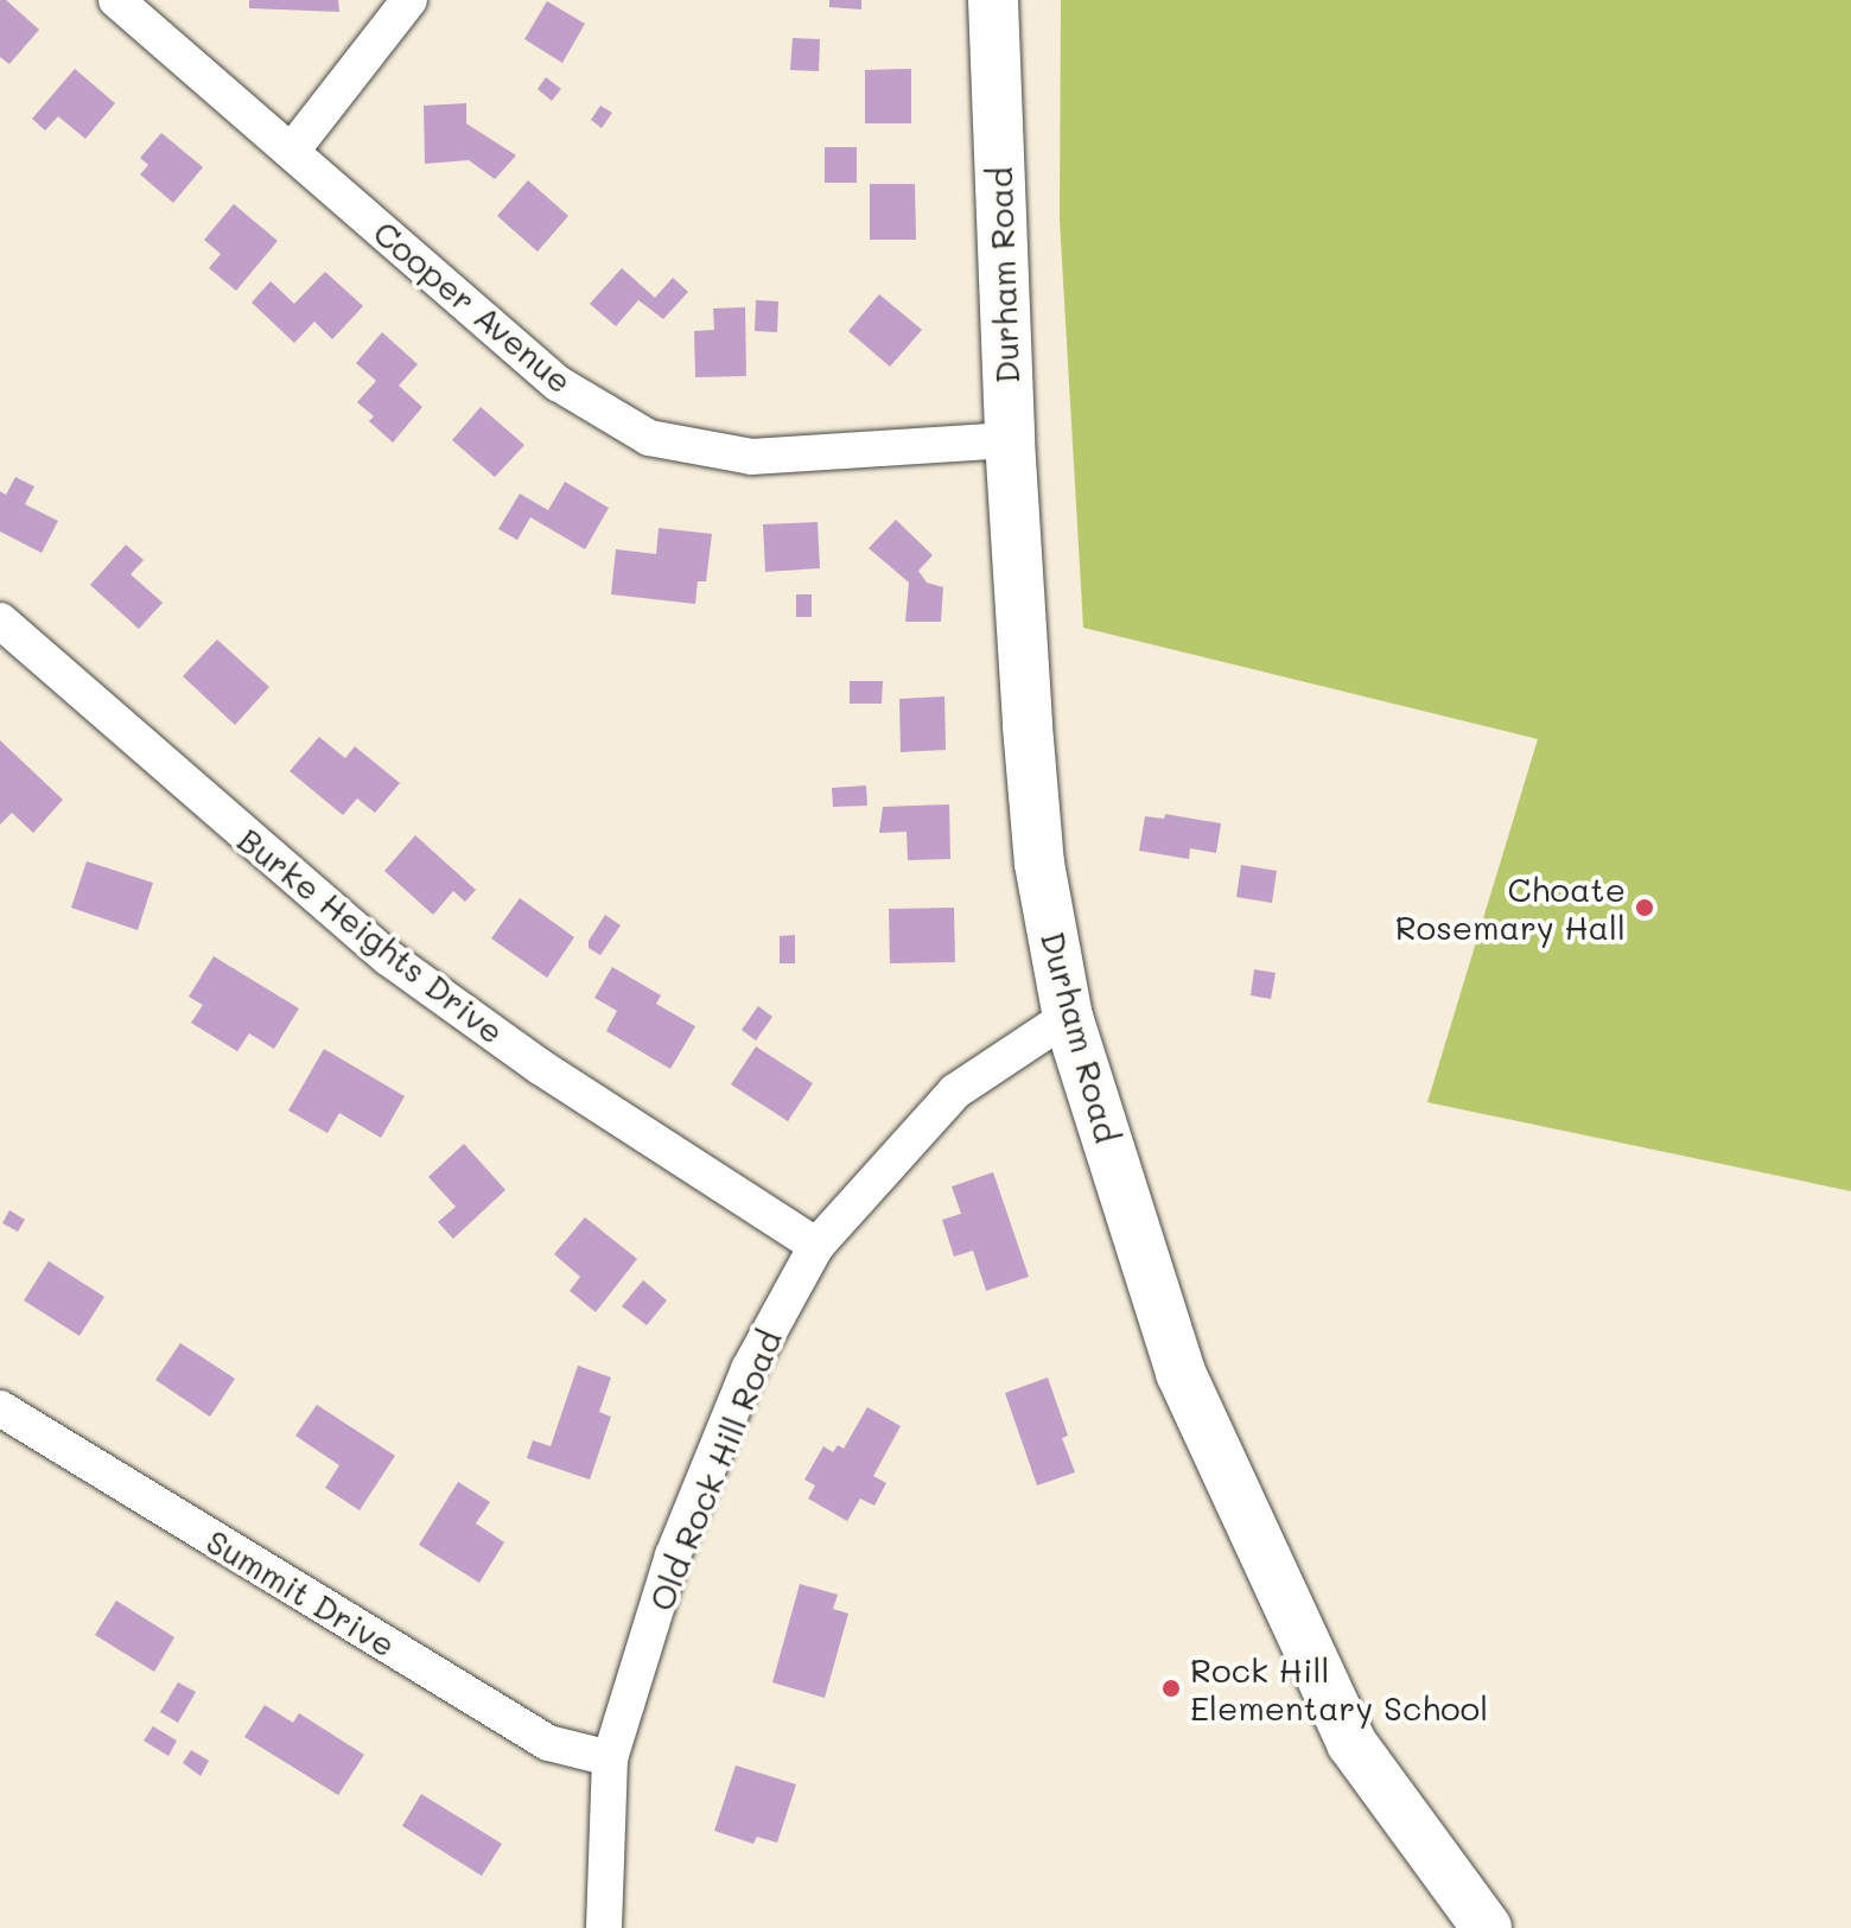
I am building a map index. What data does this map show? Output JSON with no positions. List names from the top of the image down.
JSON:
{
  "streets": {
    "main road": ["Durham Road"],
    "street": [
      "Cooper Avenue",
      "Burke Heights Drive",
      "Old Rock Hill Road",
      "Summit Drive"
    ]
  },
  "crossings": [
    ["Durham Road", "Cooper Avenue"],
    ["Durham Road", "Old Rock Hill Road"],
    ["Burke Heights Drive", "Old Rock Hill Road"],
    ["Old Rock Hill Road", "Summit Drive"]
  ],
  "places": ["Choate Rosemary Hall", "Rock Hill Elementary School"]
}
